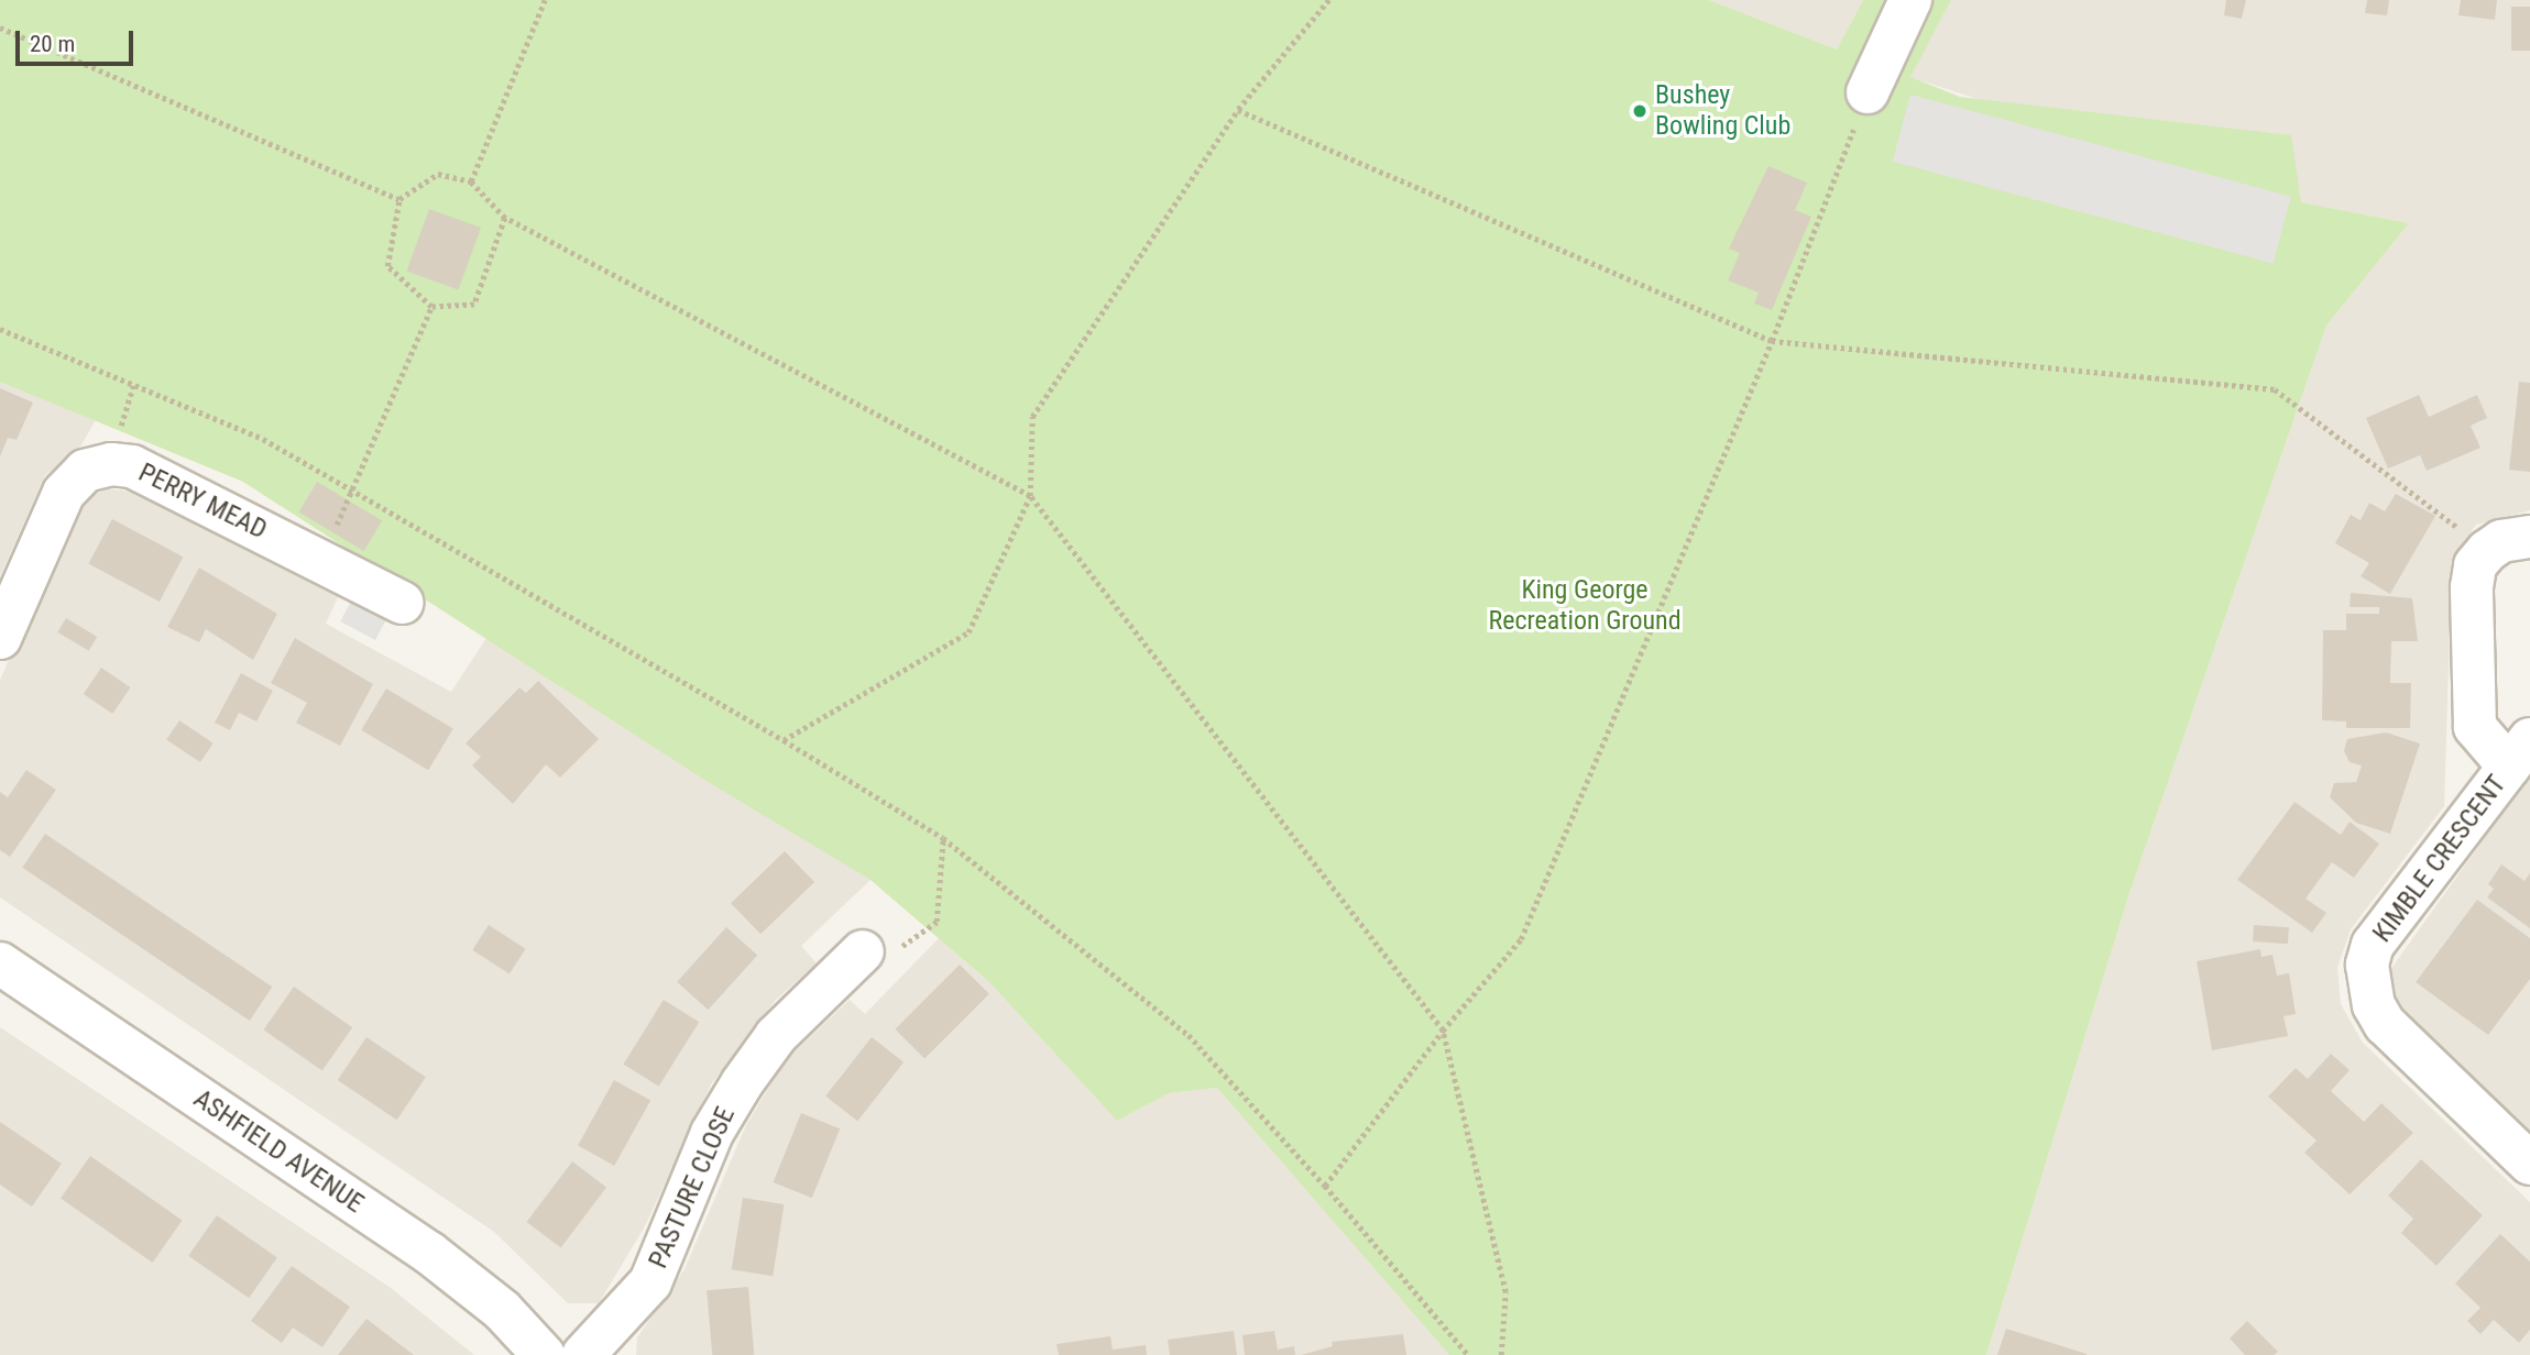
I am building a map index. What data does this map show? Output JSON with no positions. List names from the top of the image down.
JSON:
{
  "streets": {
    "street": [
      "PERRY MEAD",
      "KIMBLE CRESCENT",
      "ASHFIELD AVENUE",
      "PASTURE CLOSE"
    ]
  },
  "parks": ["King George Recreation Ground"],
  "places": ["Bushey Bowling Club"],
  "scale_bar": "20 m"
}
